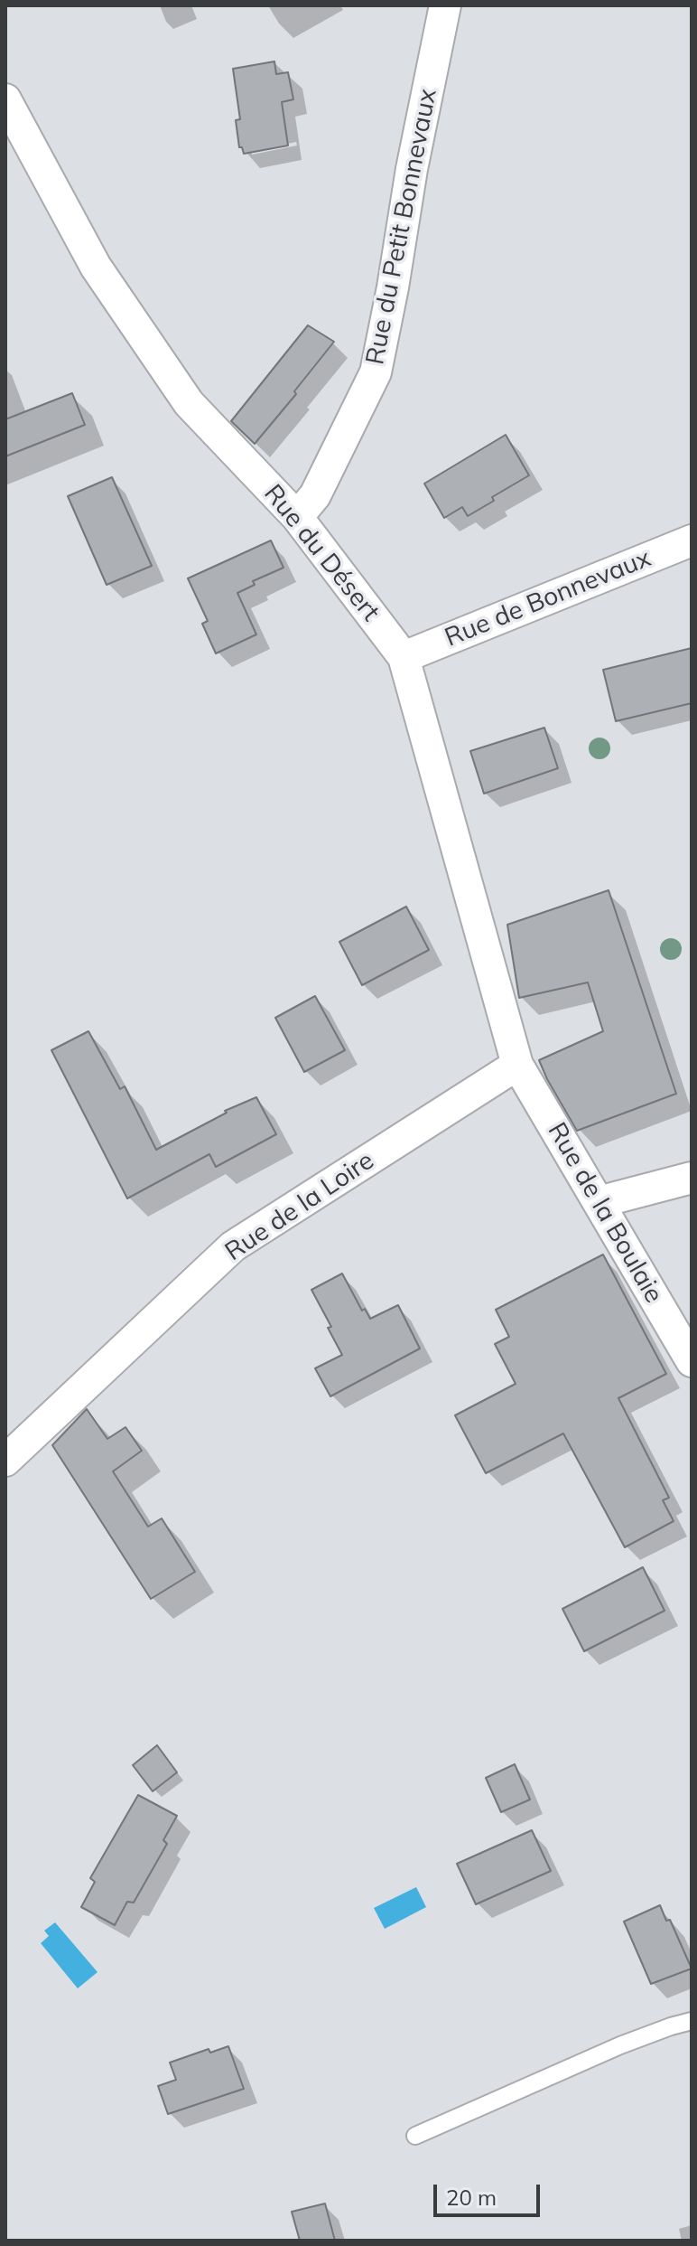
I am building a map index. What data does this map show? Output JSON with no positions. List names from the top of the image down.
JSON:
{
  "streets": {
    "street": [
      "Rue du Petit Bonnevaux",
      "Rue du Désert",
      "Rue de Bonnevaux",
      "Rue de la Loire",
      "Rue de la Boulaie"
    ]
  },
  "crossings": [
    ["Rue du Petit Bonnevaux", "Rue du Désert"],
    ["Rue du Désert", "Rue de Bonnevaux"],
    ["Rue du Désert", "Rue de la Loire"],
    ["Rue du Désert", "Rue de la Boulaie"],
    ["Rue de la Loire", "Rue de la Boulaie"]
  ],
  "scale_bar": "20 m"
}
